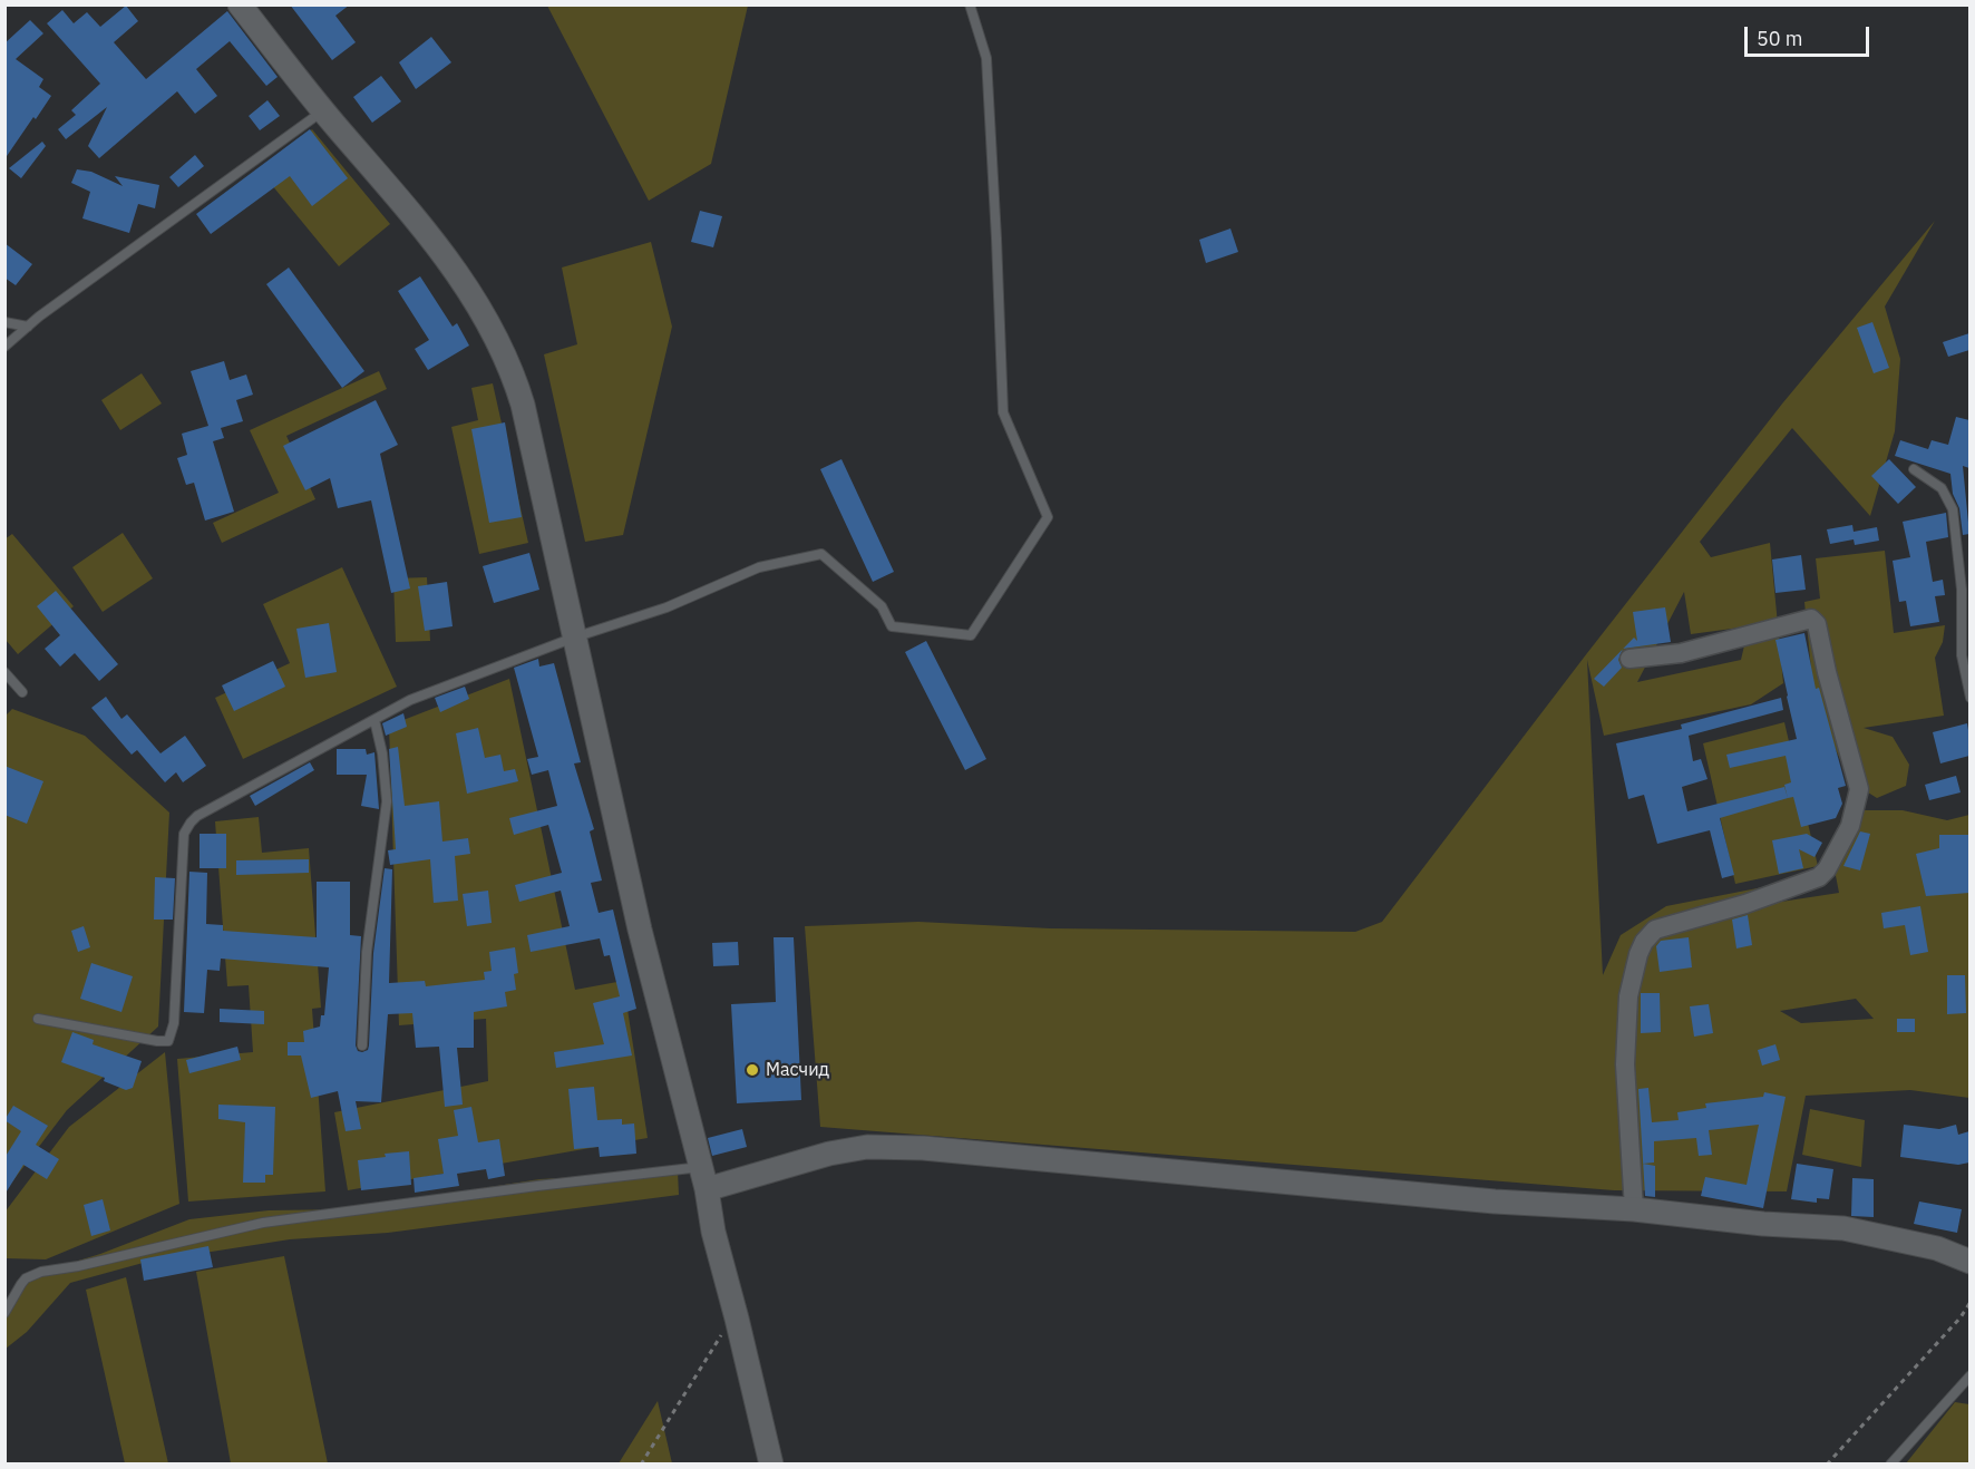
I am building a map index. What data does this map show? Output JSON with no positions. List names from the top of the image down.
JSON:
{
  "places": ["Масчид"],
  "scale_bar": "50 m"
}
